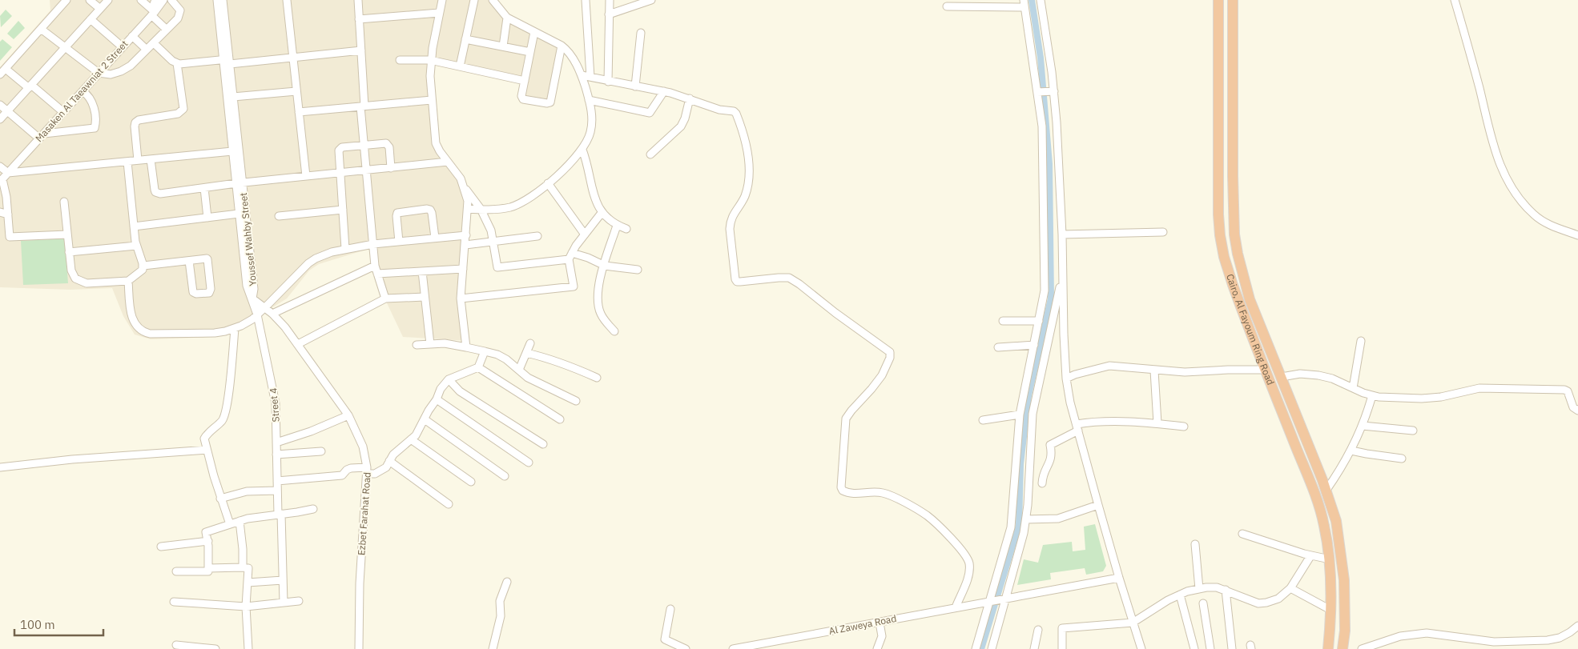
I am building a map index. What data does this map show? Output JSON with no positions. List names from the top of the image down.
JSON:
{
  "streets": {
    "highway": ["Cairo, Al Fayoum Ring Road"],
    "street": [
      "Masaken Al Taeawniat 2 Street",
      "Youssef Wahby Street",
      "Street 4",
      "Ezbet Farahat Road",
      "Al Zaweya Road"
    ]
  },
  "crossings": [
    ["Youssef Wahby Street", "Street 4"],
    ["Youssef Wahby Street", "Ezbet Farahat Road"],
    ["Street 4", "Ezbet Farahat Road"]
  ],
  "scale_bar": "100 m"
}
